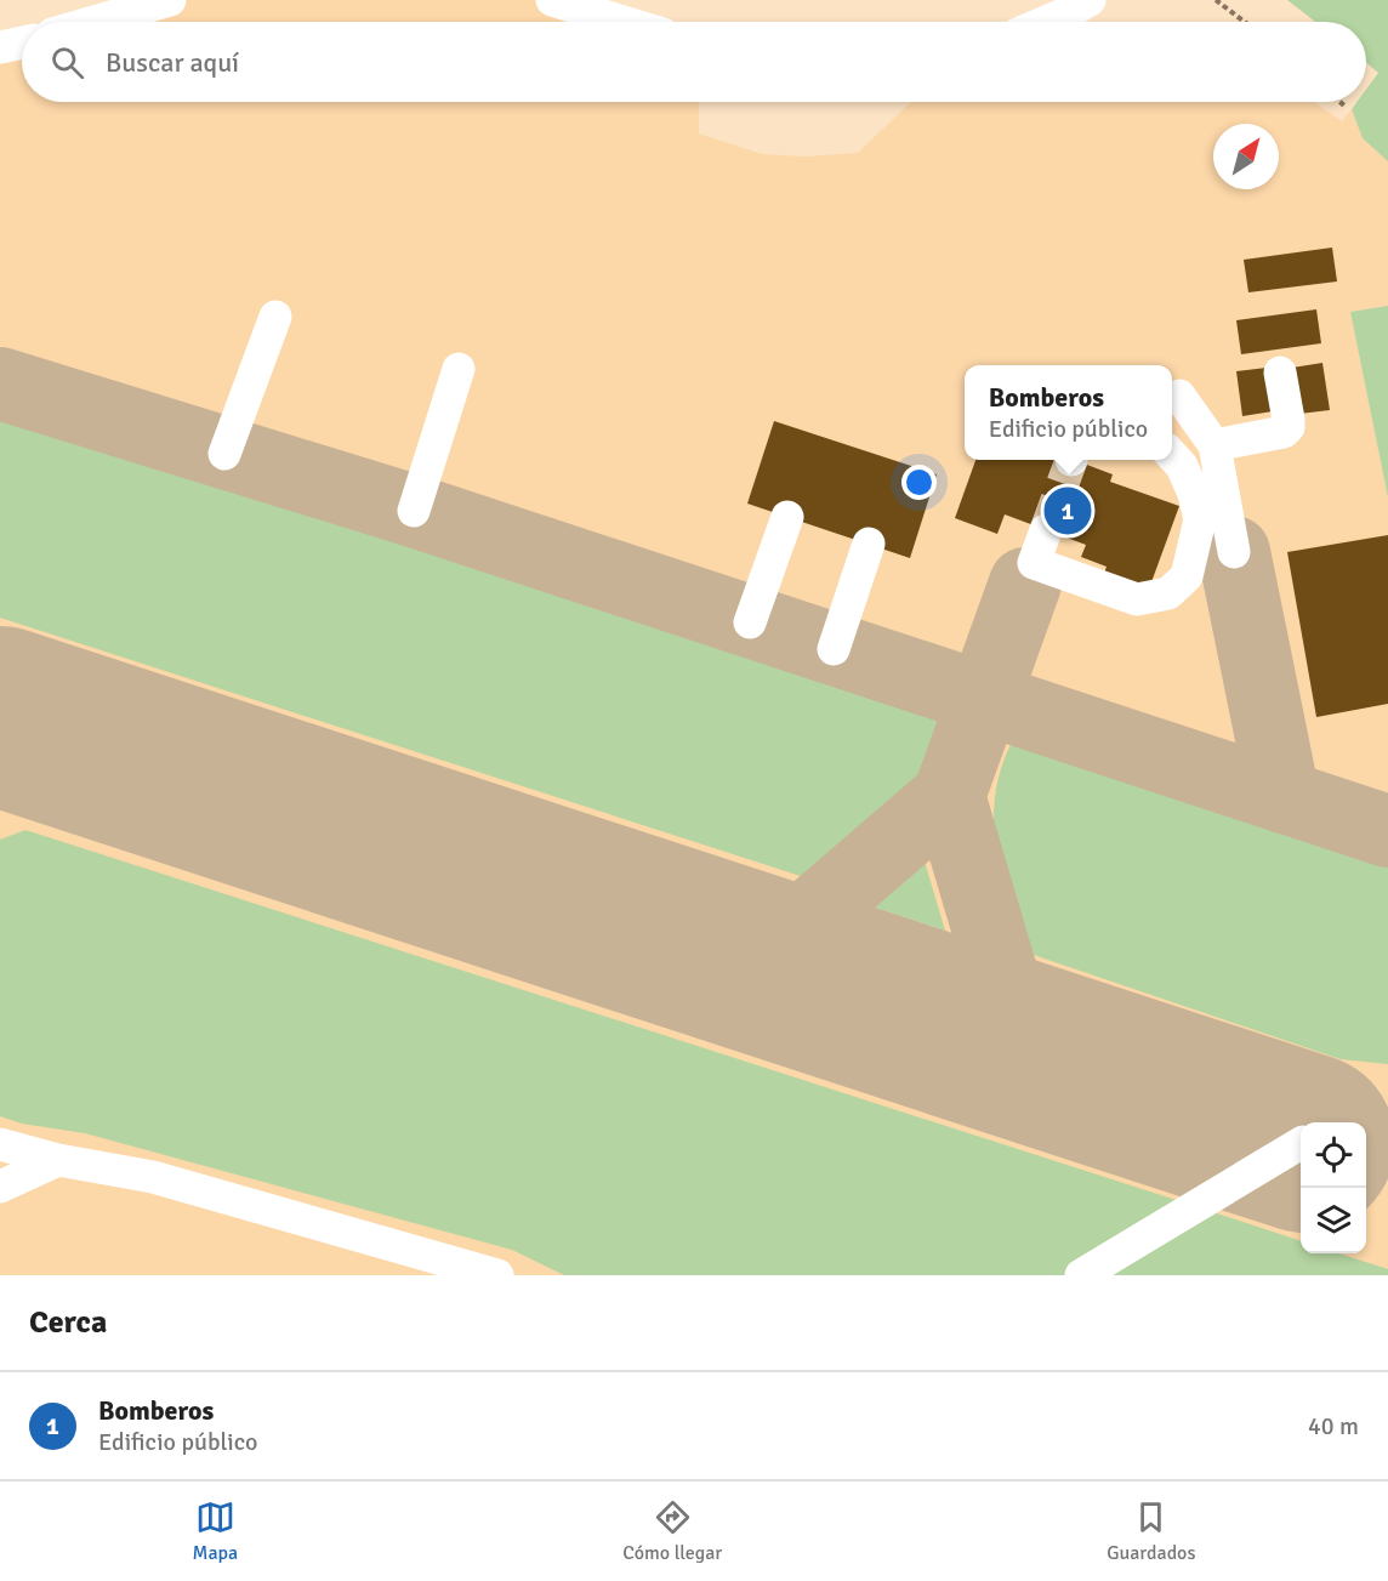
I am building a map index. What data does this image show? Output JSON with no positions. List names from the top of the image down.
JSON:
{
  "north": "top right",
  "page": {
    "search": "Buscar aquí",
    "popup": ["Bomberos", "Edificio público"],
    "pins": "1",
    "heading": "Cerca",
    "list": [
      {
        "mark": "1",
        "name": "Bomberos",
        "note": "Edificio público",
        "value": "40 m"
      }
    ],
    "nav": ["Mapa", "Cómo llegar", "Guardados"]
  }
}
